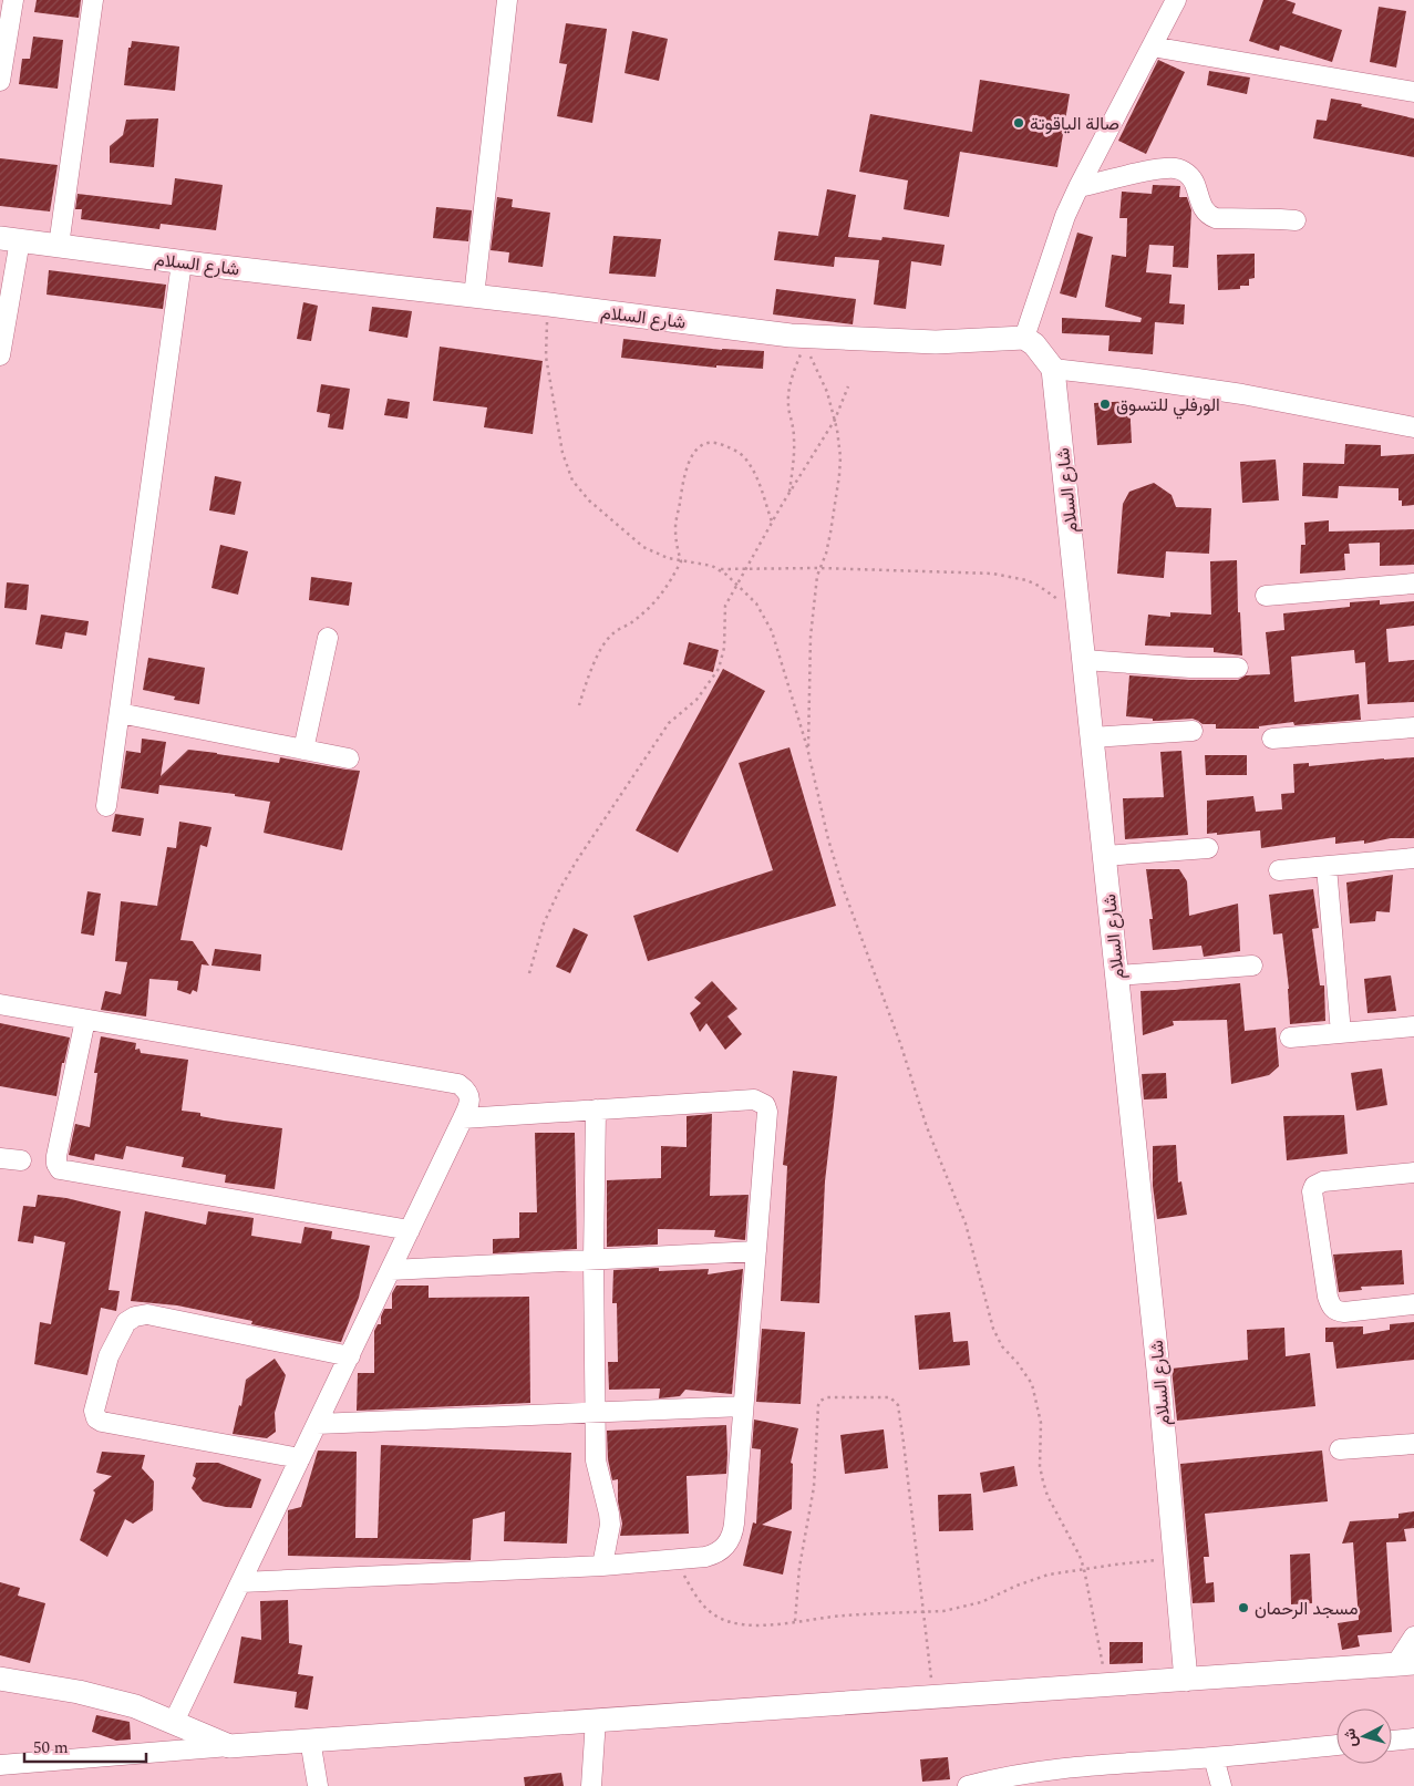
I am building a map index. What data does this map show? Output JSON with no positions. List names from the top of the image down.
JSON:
{
  "streets": {
    "main road": ["شارع السلام"]
  },
  "places": ["صالة الياقوتة", "الورفلي للتسوق", "مسجد الرحمان"],
  "scale_bar": "50 m",
  "north": "left"
}
